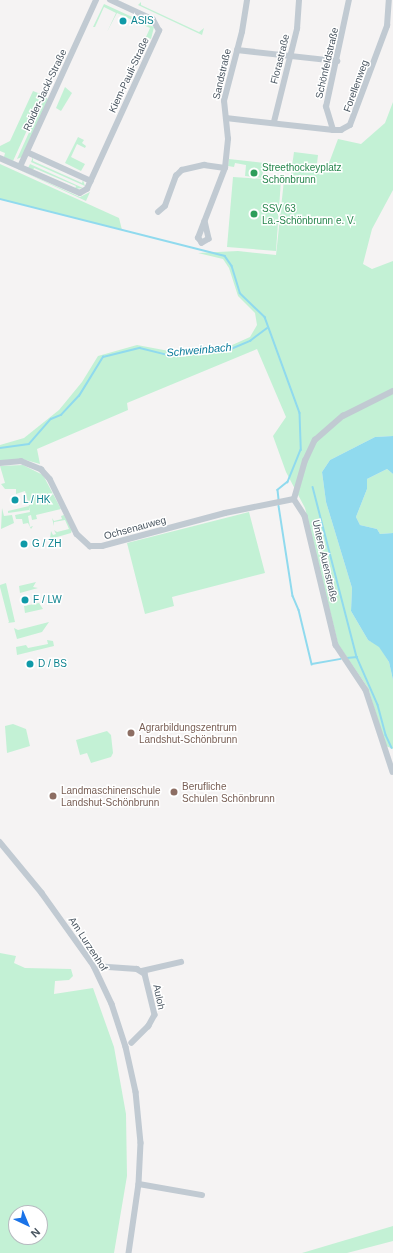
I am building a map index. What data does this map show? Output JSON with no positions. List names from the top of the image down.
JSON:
{
  "streets": {
    "street": [
      "Florastraße",
      "Schönfeldstraße",
      "Sandstraße",
      "Kiem-Pauli-Straße",
      "Forellenweg",
      "Roider-Jackl-Straße",
      "Ochsenauweg",
      "Untere Auenstraße",
      "Am Lurzenhof",
      "Auloh"
    ]
  },
  "crossings": [
    ["Florastraße", "Forellenweg"],
    ["Schönfeldstraße", "Forellenweg"],
    ["Sandstraße", "Forellenweg"],
    ["Kiem-Pauli-Straße", "Roider-Jackl-Straße"],
    ["Ochsenauweg", "Untere Auenstraße"]
  ],
  "water": ["Schweinbach"],
  "places": [
    "ASIS",
    "Streethockeyplatz Schönbrunn",
    "SSV 63 La.-Schönbrunn e. V.",
    "L / HK",
    "G / ZH",
    "F / LW",
    "D / BS",
    "Agrarbildungszentrum Landshut-Schönbrunn",
    "Berufliche Schulen Schönbrunn",
    "Landmaschinenschule Landshut-Schönbrunn"
  ],
  "north": "bottom right"
}
